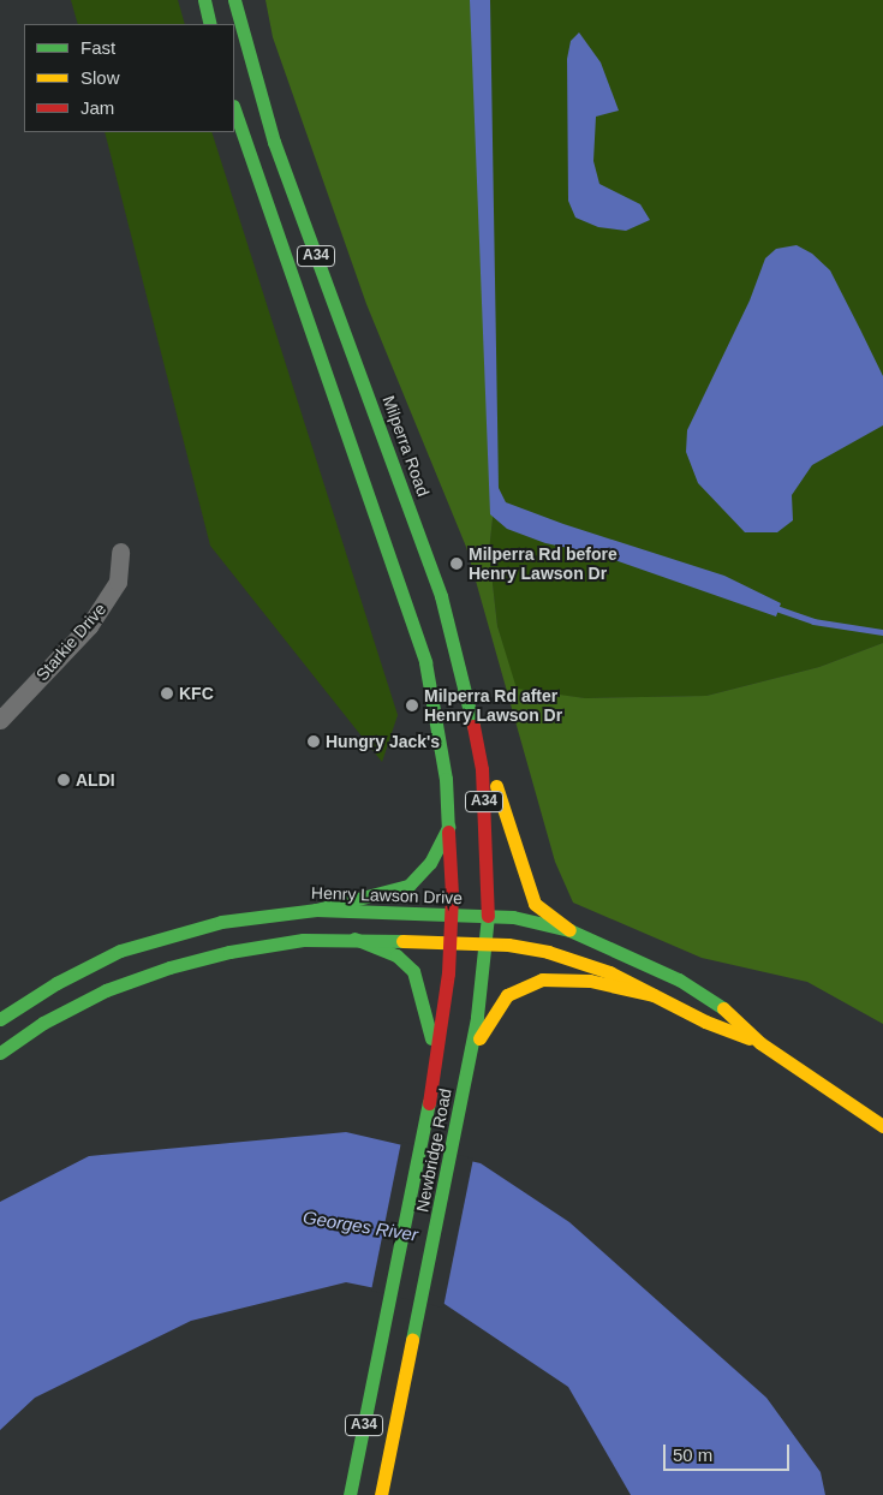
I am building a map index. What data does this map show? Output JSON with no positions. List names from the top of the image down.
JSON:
{
  "streets": {
    "main road": [
      "A34",
      "Milperra Road",
      "Henry Lawson Drive",
      "Newbridge Road"
    ],
    "street": ["Starkie Drive"]
  },
  "crossings": [
    ["A34", "Henry Lawson Drive"],
    ["A34", "Newbridge Road"],
    ["Milperra Road", "Henry Lawson Drive"],
    ["Milperra Road", "Newbridge Road"],
    ["Henry Lawson Drive", "Newbridge Road"]
  ],
  "water": ["Georges River"],
  "places": [
    "Milperra Rd before Henry Lawson Dr",
    "KFC",
    "Milperra Rd after Henry Lawson Dr",
    "Hungry Jack's",
    "ALDI"
  ],
  "legend": ["Fast", "Slow", "Jam"],
  "scale_bar": "50 m"
}
